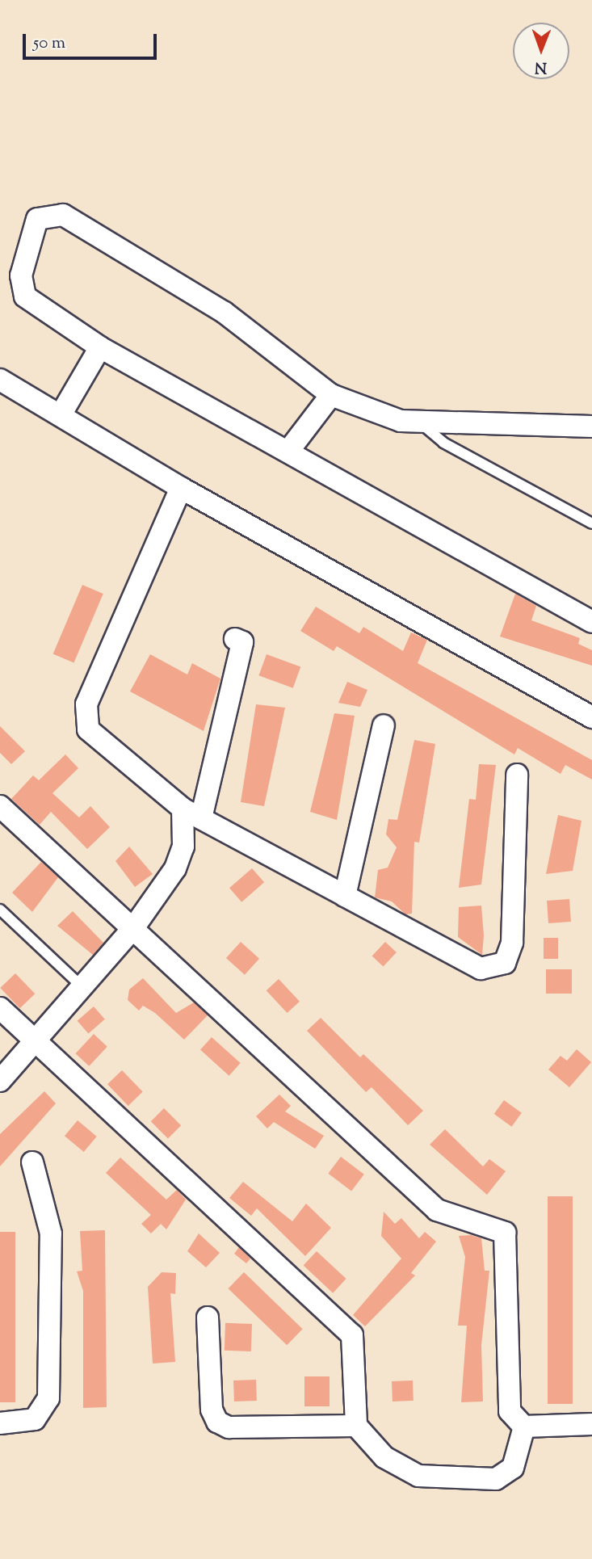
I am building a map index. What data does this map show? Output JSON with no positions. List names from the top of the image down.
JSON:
{
  "scale_bar": "50 m",
  "north": "bottom"
}
